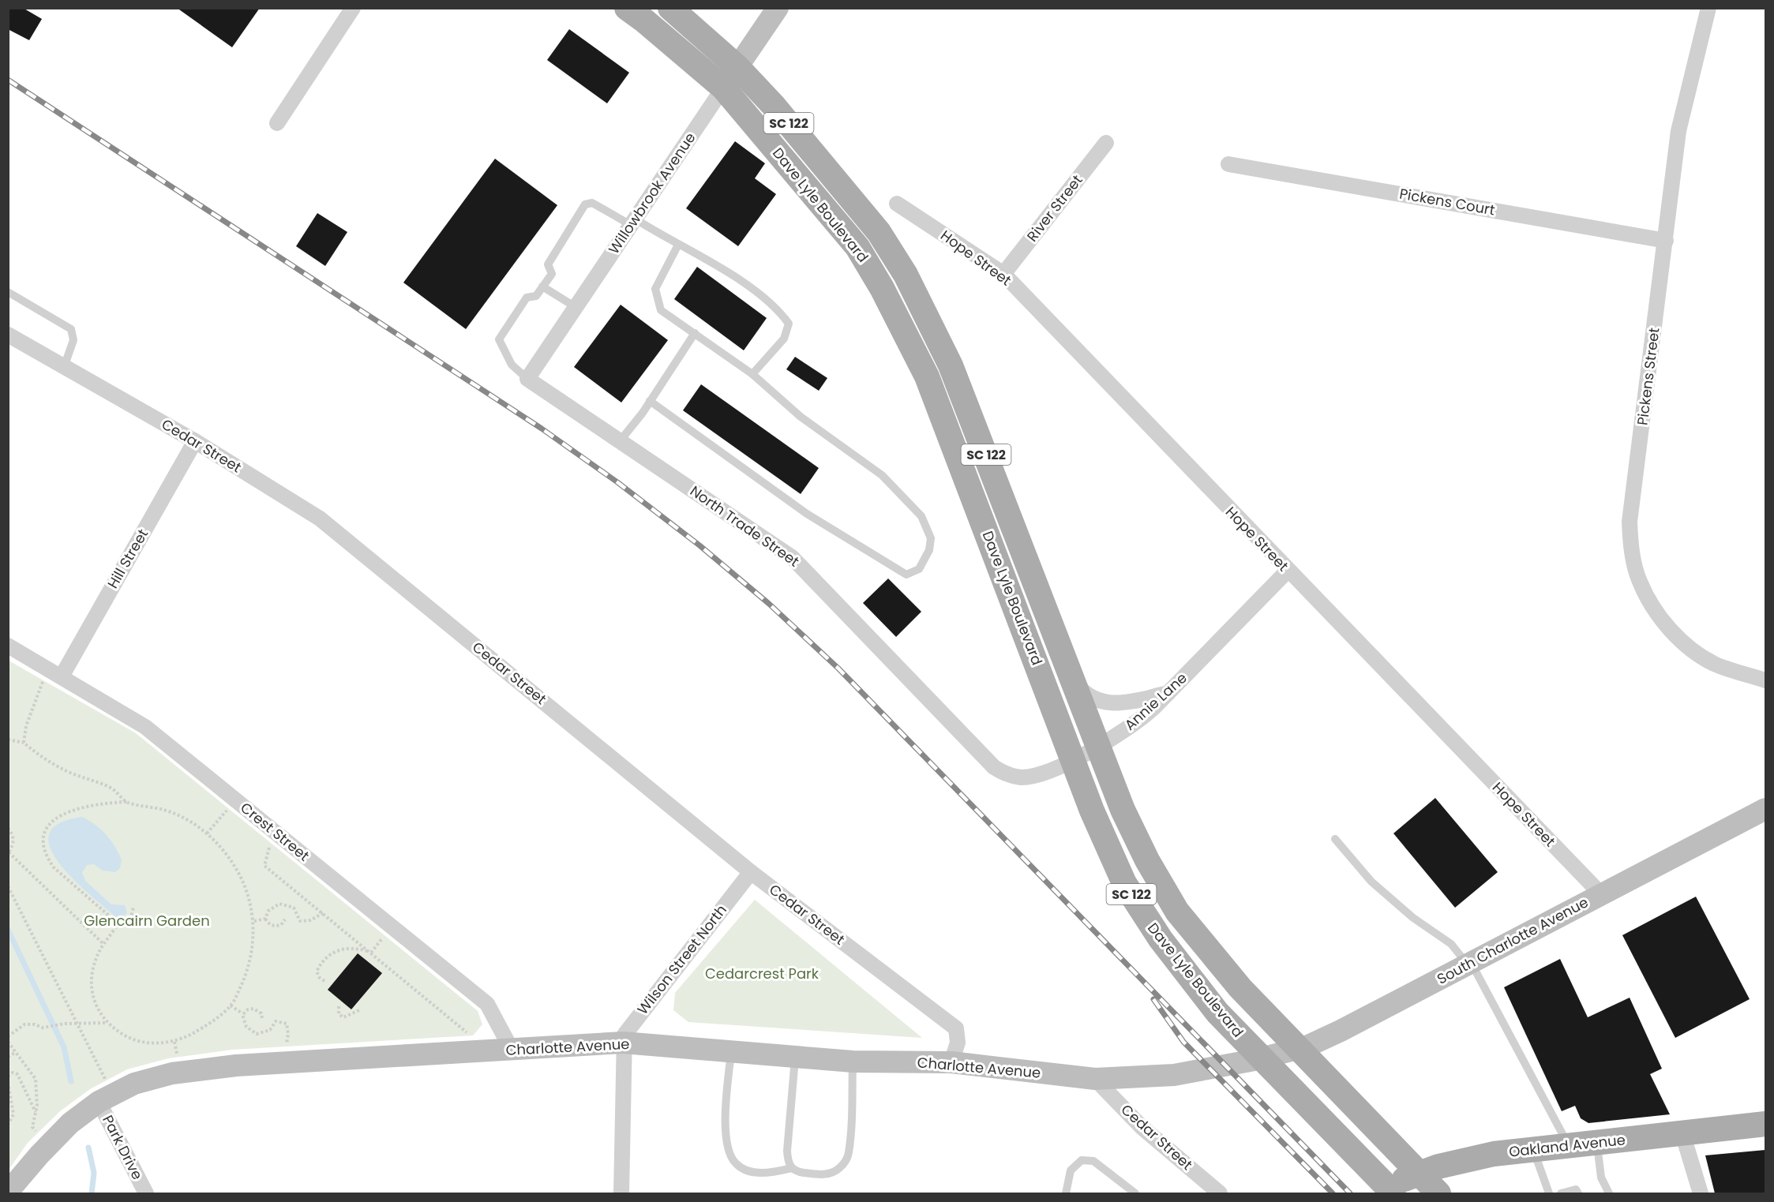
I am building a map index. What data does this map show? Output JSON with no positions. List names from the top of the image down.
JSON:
{
  "streets": {
    "main road": ["SC 122", "Dave Lyle Boulevard", "Oakland Avenue"],
    "street": [
      "Willowbrook Avenue",
      "Pickens Court",
      "River Street",
      "Hope Street",
      "Pickens Street",
      "Cedar Street",
      "North Trade Street",
      "Hill Street",
      "Annie Lane",
      "Crest Street",
      "South Charlotte Avenue",
      "Wilson Street North",
      "Charlotte Avenue",
      "Park Drive"
    ]
  },
  "crossings": [
    ["Willowbrook Avenue", "Dave Lyle Boulevard"],
    ["Willowbrook Avenue", "North Trade Street"],
    ["Pickens Court", "Pickens Street"],
    ["Dave Lyle Boulevard", "Annie Lane"],
    ["River Street", "Hope Street"],
    ["Hope Street", "Annie Lane"],
    ["Hope Street", "South Charlotte Avenue"],
    ["Cedar Street", "Hill Street"],
    ["Cedar Street", "Wilson Street North"],
    ["Cedar Street", "Charlotte Avenue"],
    ["North Trade Street", "Annie Lane"],
    ["Hill Street", "Crest Street"],
    ["Crest Street", "Charlotte Avenue"],
    ["South Charlotte Avenue", "Charlotte Avenue"],
    ["Wilson Street North", "Charlotte Avenue"],
    ["Charlotte Avenue", "Park Drive"]
  ],
  "parks": ["Glencairn Garden", "Cedarcrest Park"]
}
